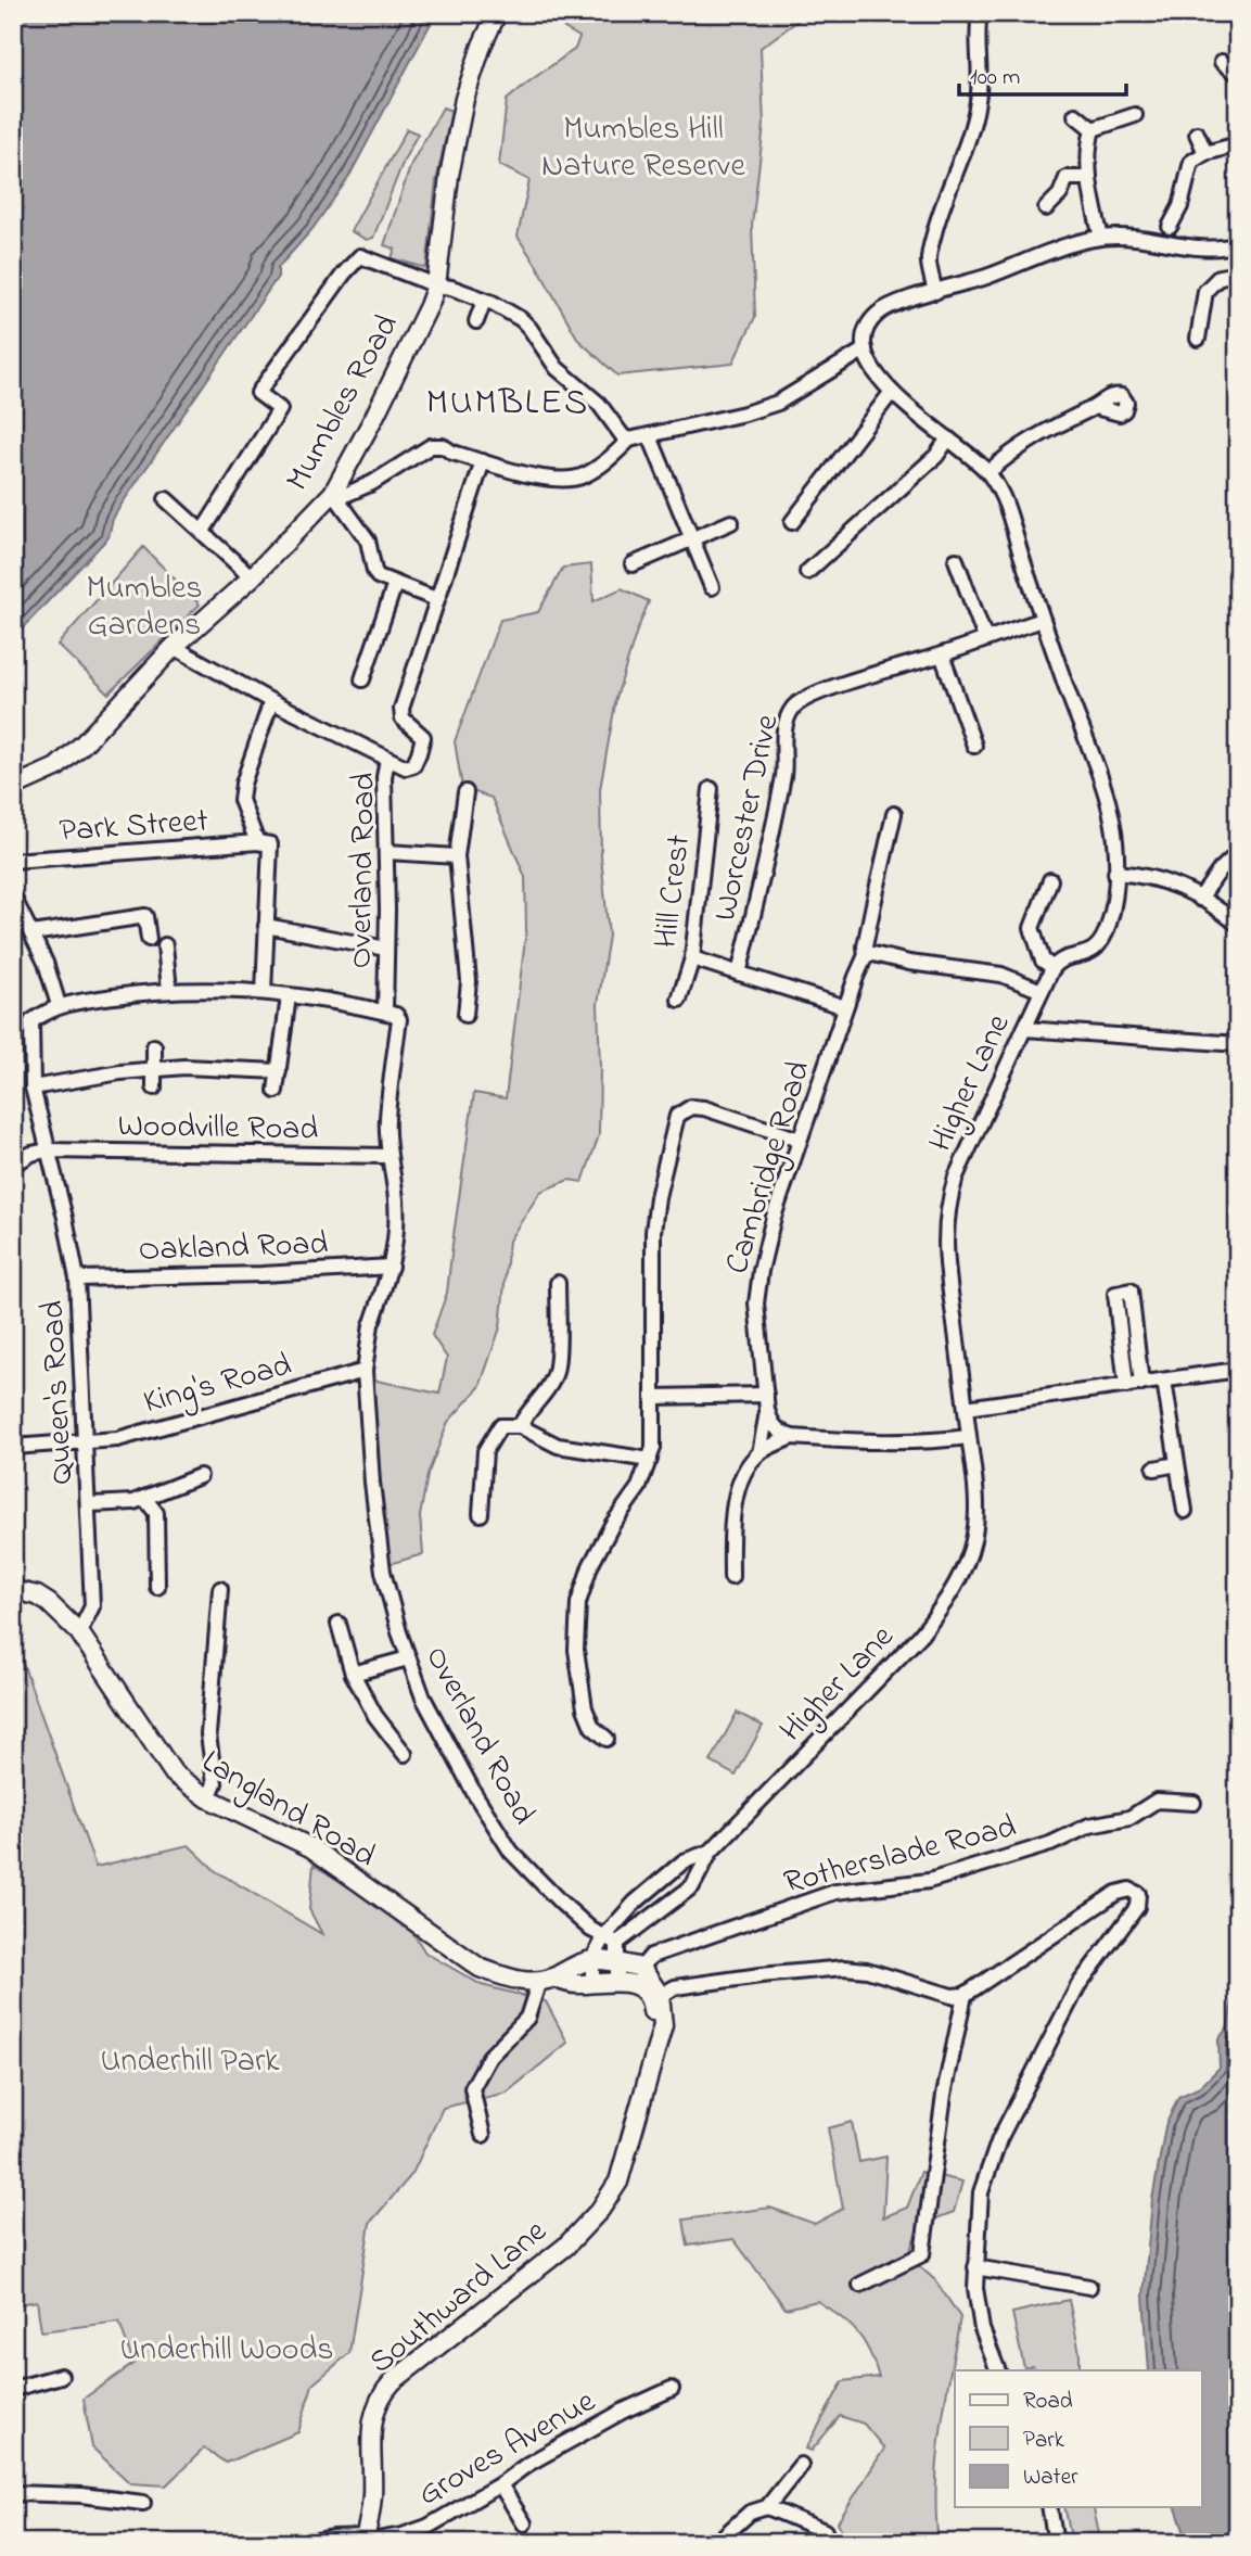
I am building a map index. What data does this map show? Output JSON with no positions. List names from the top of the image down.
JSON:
{
  "streets": {
    "main road": ["Mumbles Road", "Langland Road", "Southward Lane"],
    "street": [
      "Worcester Drive",
      "Park Street",
      "Overland Road",
      "Hill Crest",
      "Higher Lane",
      "Woodville Road",
      "Cambridge Road",
      "Oakland Road",
      "King's Road",
      "Queen's Road",
      "Rotherslade Road",
      "Groves Avenue"
    ]
  },
  "crossings": [
    ["Overland Road", "Higher Lane"],
    ["Overland Road", "Woodville Road"],
    ["Overland Road", "Oakland Road"],
    ["Overland Road", "King's Road"],
    ["Higher Lane", "Langland Road"],
    ["Woodville Road", "Queen's Road"],
    ["Oakland Road", "Queen's Road"],
    ["King's Road", "Queen's Road"],
    ["Queen's Road", "Langland Road"],
    ["Southward Lane", "Groves Avenue"]
  ],
  "districts": ["MUMBLES"],
  "parks": [
    "Mumbles Hill Nature Reserve",
    "Mumbles Gardens",
    "Underhill Park",
    "Underhill Woods"
  ],
  "legend": ["Road", "Park", "Water"],
  "scale_bar": "100 m"
}
